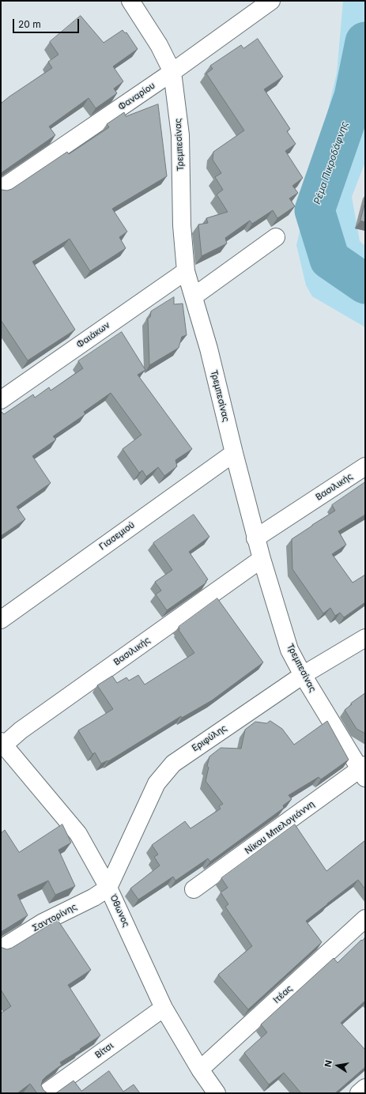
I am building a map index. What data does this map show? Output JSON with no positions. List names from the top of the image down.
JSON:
{
  "streets": {
    "street": [
      "Φαναρίου",
      "Τρεμπεσίνας",
      "Φαιάκων",
      "Βασιλικής",
      "Γιασεμιού",
      "Εριφύλης",
      "Νίκου Μπελογιάννη",
      "Όθωνος",
      "Σαντορίνης",
      "Ιτέας",
      "Βίτσι"
    ]
  },
  "crossings": [
    ["Φαναρίου", "Τρεμπεσίνας"],
    ["Τρεμπεσίνας", "Φαιάκων"],
    ["Τρεμπεσίνας", "Βασιλικής"],
    ["Τρεμπεσίνας", "Γιασεμιού"],
    ["Τρεμπεσίνας", "Εριφύλης"],
    ["Τρεμπεσίνας", "Νίκου Μπελογιάννη"],
    ["Βασιλικής", "Όθωνος"],
    ["Εριφύλης", "Όθωνος"],
    ["Εριφύλης", "Σαντορίνης"],
    ["Όθωνος", "Σαντορίνης"],
    ["Όθωνος", "Ιτέας"],
    ["Όθωνος", "Βίτσι"]
  ],
  "water": ["Ρέμα Πικροδάφνης"],
  "scale_bar": "20 m",
  "north": "left"
}
